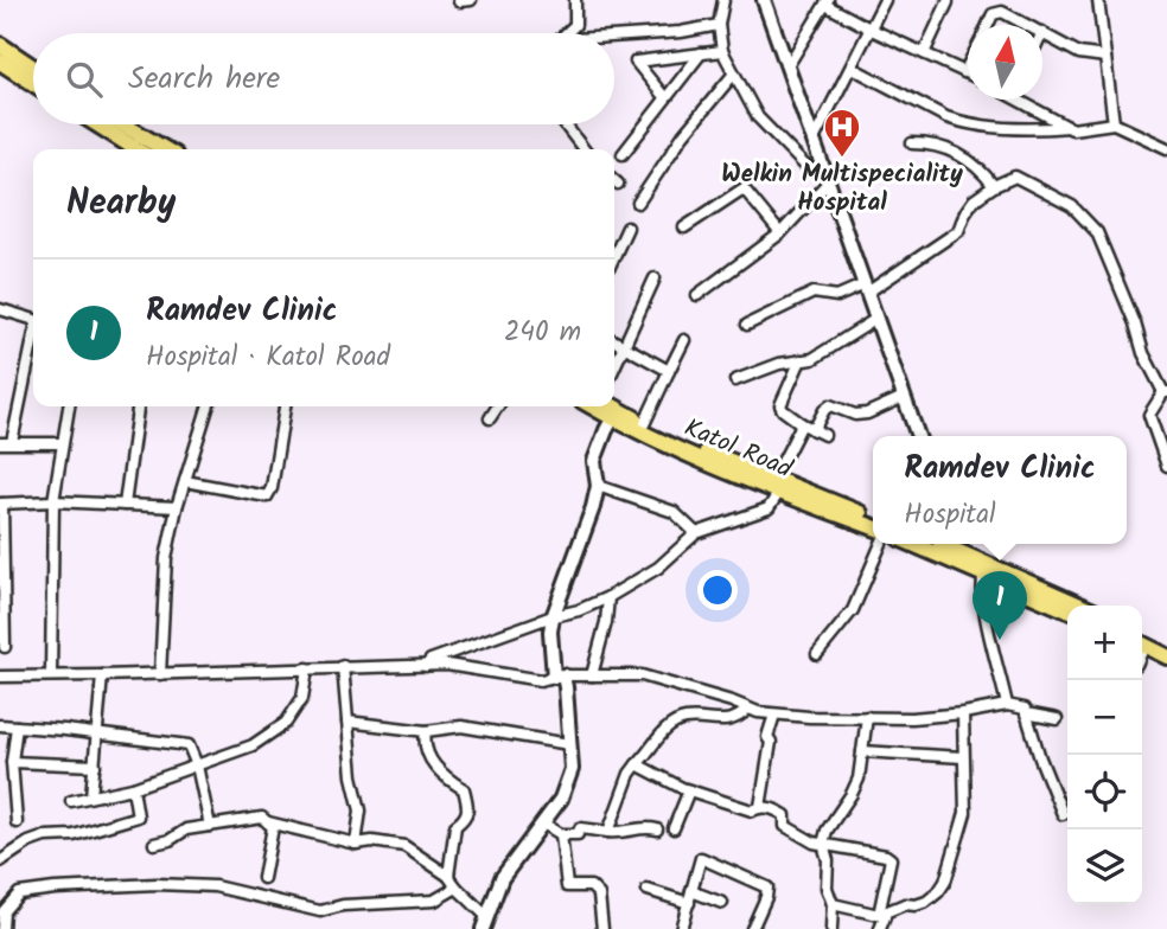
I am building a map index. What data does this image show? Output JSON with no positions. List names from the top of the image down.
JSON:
{
  "streets": {
    "main road": ["Katol Road"]
  },
  "places": {
    "hospital": ["Welkin Multispeciality Hospital"]
  },
  "north": "top",
  "page": {
    "search": "Search here",
    "heading": "Nearby",
    "list": [
      {
        "mark": "1",
        "name": "Ramdev Clinic",
        "note": "Hospital · Katol Road",
        "value": "240 m"
      }
    ],
    "popup": ["Ramdev Clinic", "Hospital"],
    "pins": "1",
    "map_buttons": ["+", "−"]
  }
}
